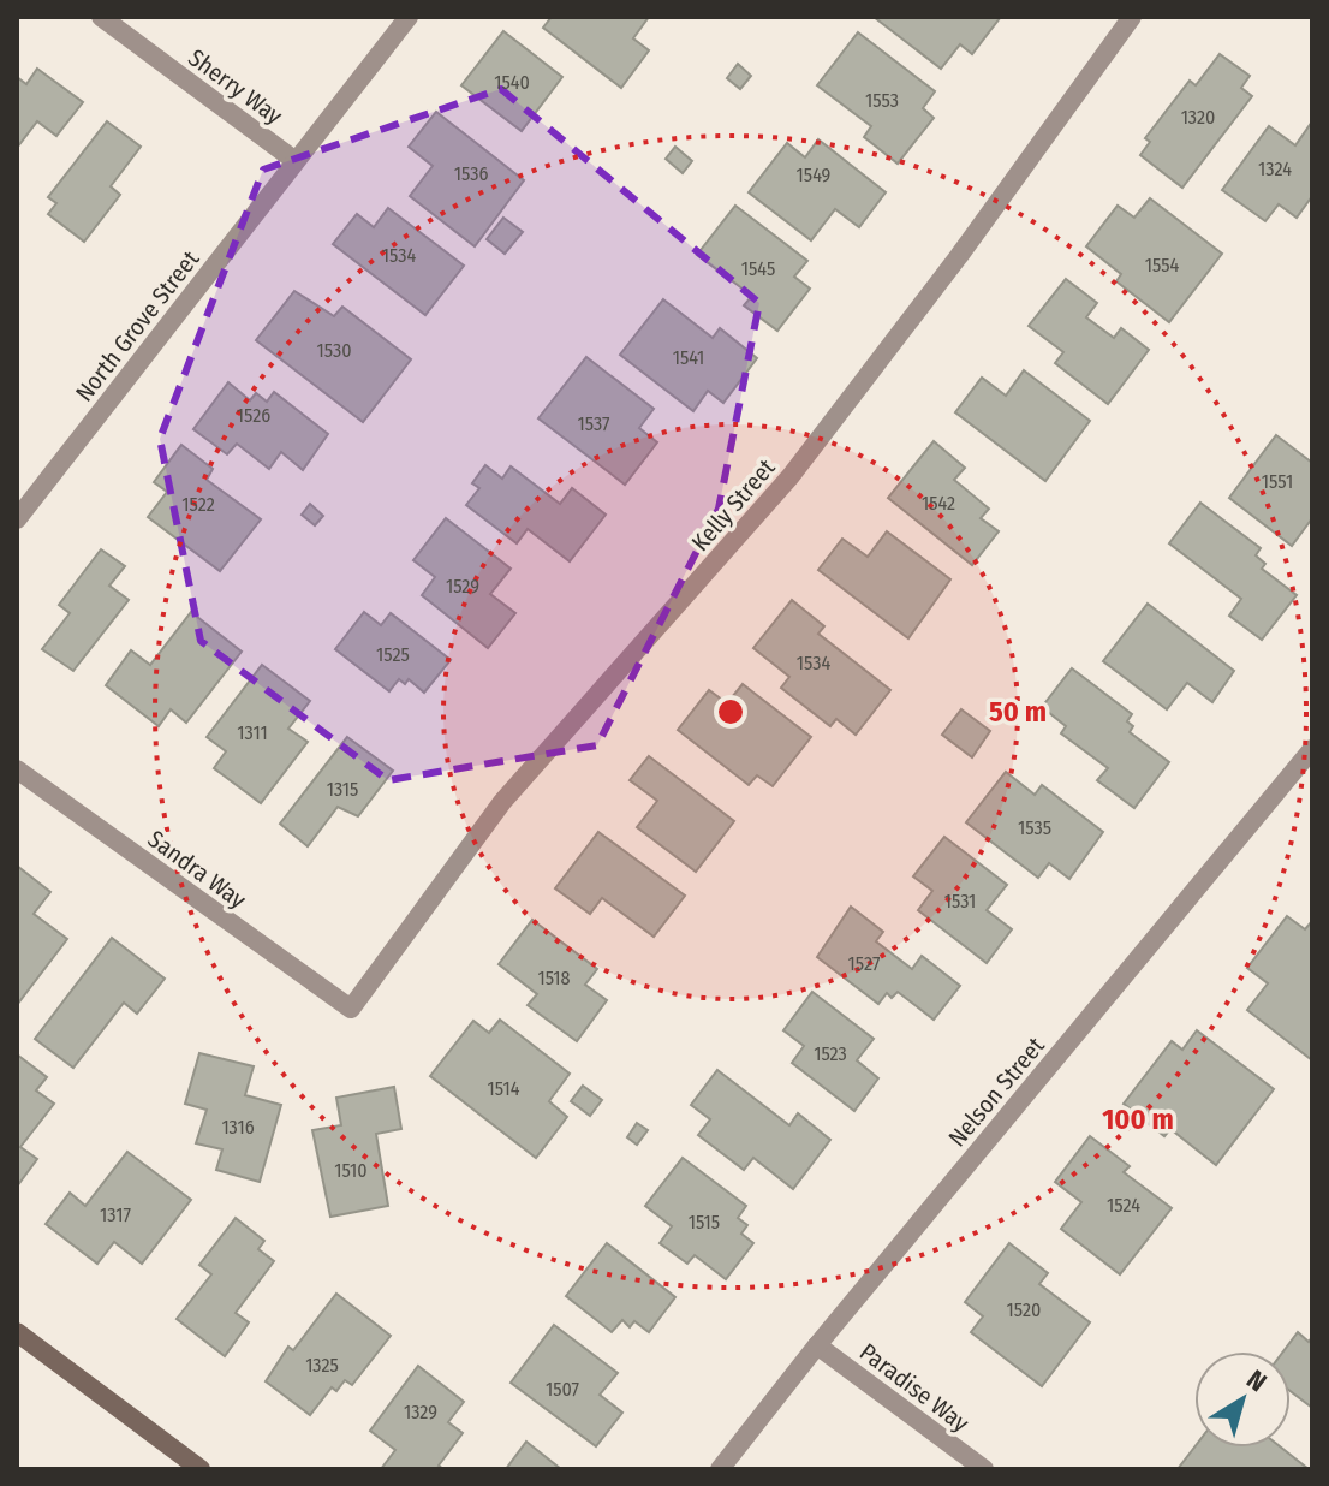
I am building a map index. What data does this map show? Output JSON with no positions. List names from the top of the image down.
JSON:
{
  "streets": {
    "street": [
      "Sherry Way",
      "North Grove Street",
      "Kelly Street",
      "Sandra Way",
      "Nelson Street",
      "Paradise Way"
    ]
  },
  "crossings": [
    ["Sherry Way", "North Grove Street"],
    ["Kelly Street", "Sandra Way"],
    ["Nelson Street", "Paradise Way"]
  ],
  "house_numbers": [
    "1540",
    "1553",
    "1320",
    "1324",
    "1536",
    "1549",
    "1534",
    "1554",
    "1545",
    "1530",
    "1541",
    "1526",
    "1537",
    "1551",
    "1542",
    "1522",
    "1529",
    "1525",
    "1534",
    "1311",
    "1315",
    "1535",
    "1531",
    "1527",
    "1518",
    "1523",
    "1514",
    "1316",
    "1510",
    "1524",
    "1317",
    "1515",
    "1520",
    "1325",
    "1507",
    "1329"
  ],
  "north": "top right",
  "rings": ["50 m", "100 m"]
}
